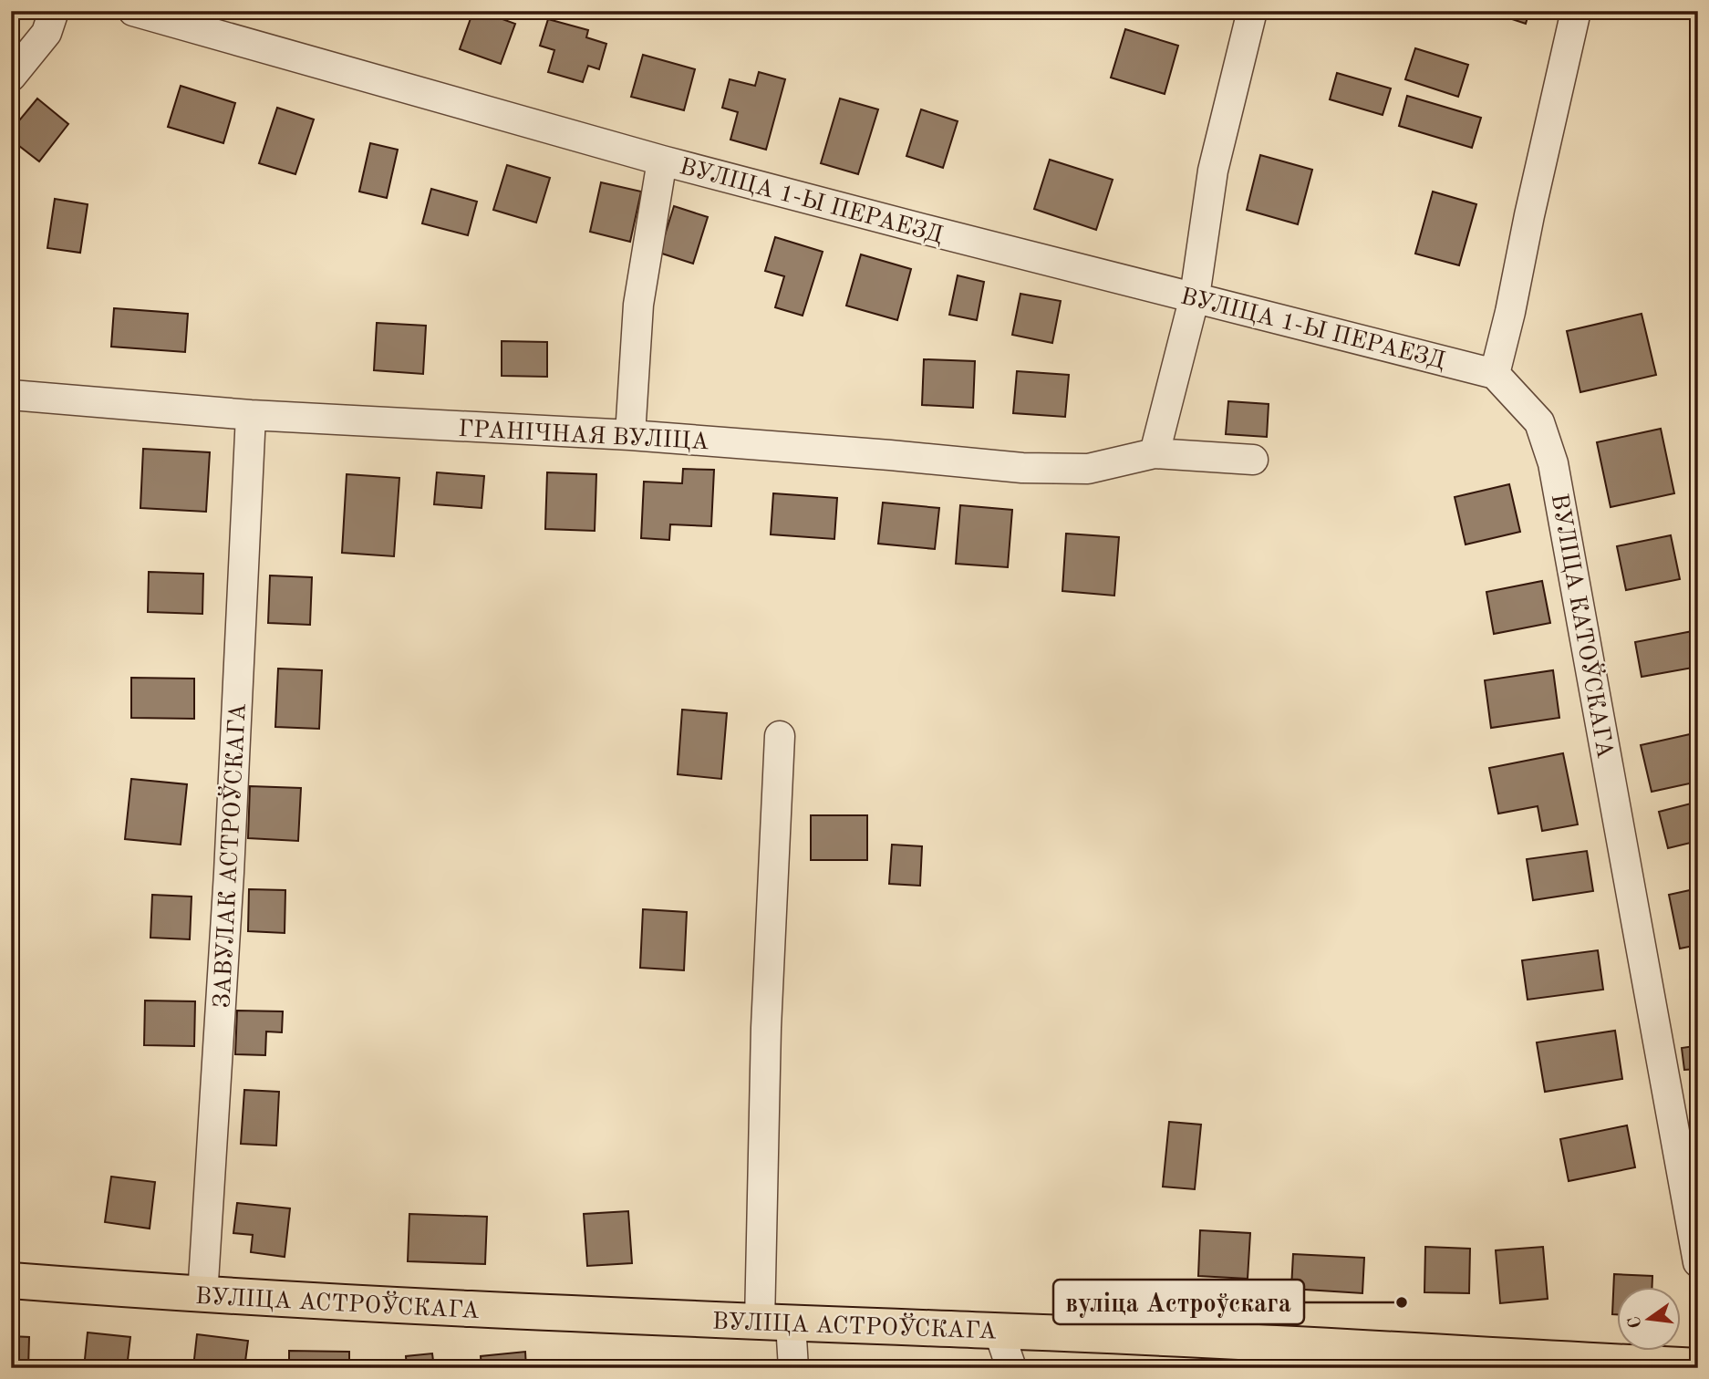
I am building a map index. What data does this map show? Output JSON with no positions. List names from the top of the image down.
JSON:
{
  "streets": {
    "main road": ["ВУЛІЦА АСТРОЎСКАГА"],
    "street": [
      "ВУЛІЦА 1-Ы ПЕРАЕЗД",
      "ГРАНІЧНАЯ ВУЛІЦА",
      "ВУЛІЦА КАТОЎСКАГА",
      "ЗАВУЛАК АСТРОЎСКАГА"
    ]
  },
  "crossings": [
    ["ВУЛІЦА 1-Ы ПЕРАЕЗД", "ВУЛІЦА КАТОЎСКАГА"],
    ["ГРАНІЧНАЯ ВУЛІЦА", "ЗАВУЛАК АСТРОЎСКАГА"],
    ["ЗАВУЛАК АСТРОЎСКАГА", "ВУЛІЦА АСТРОЎСКАГА"]
  ],
  "places": ["вуліца Астроўскага"],
  "north": "left"
}
